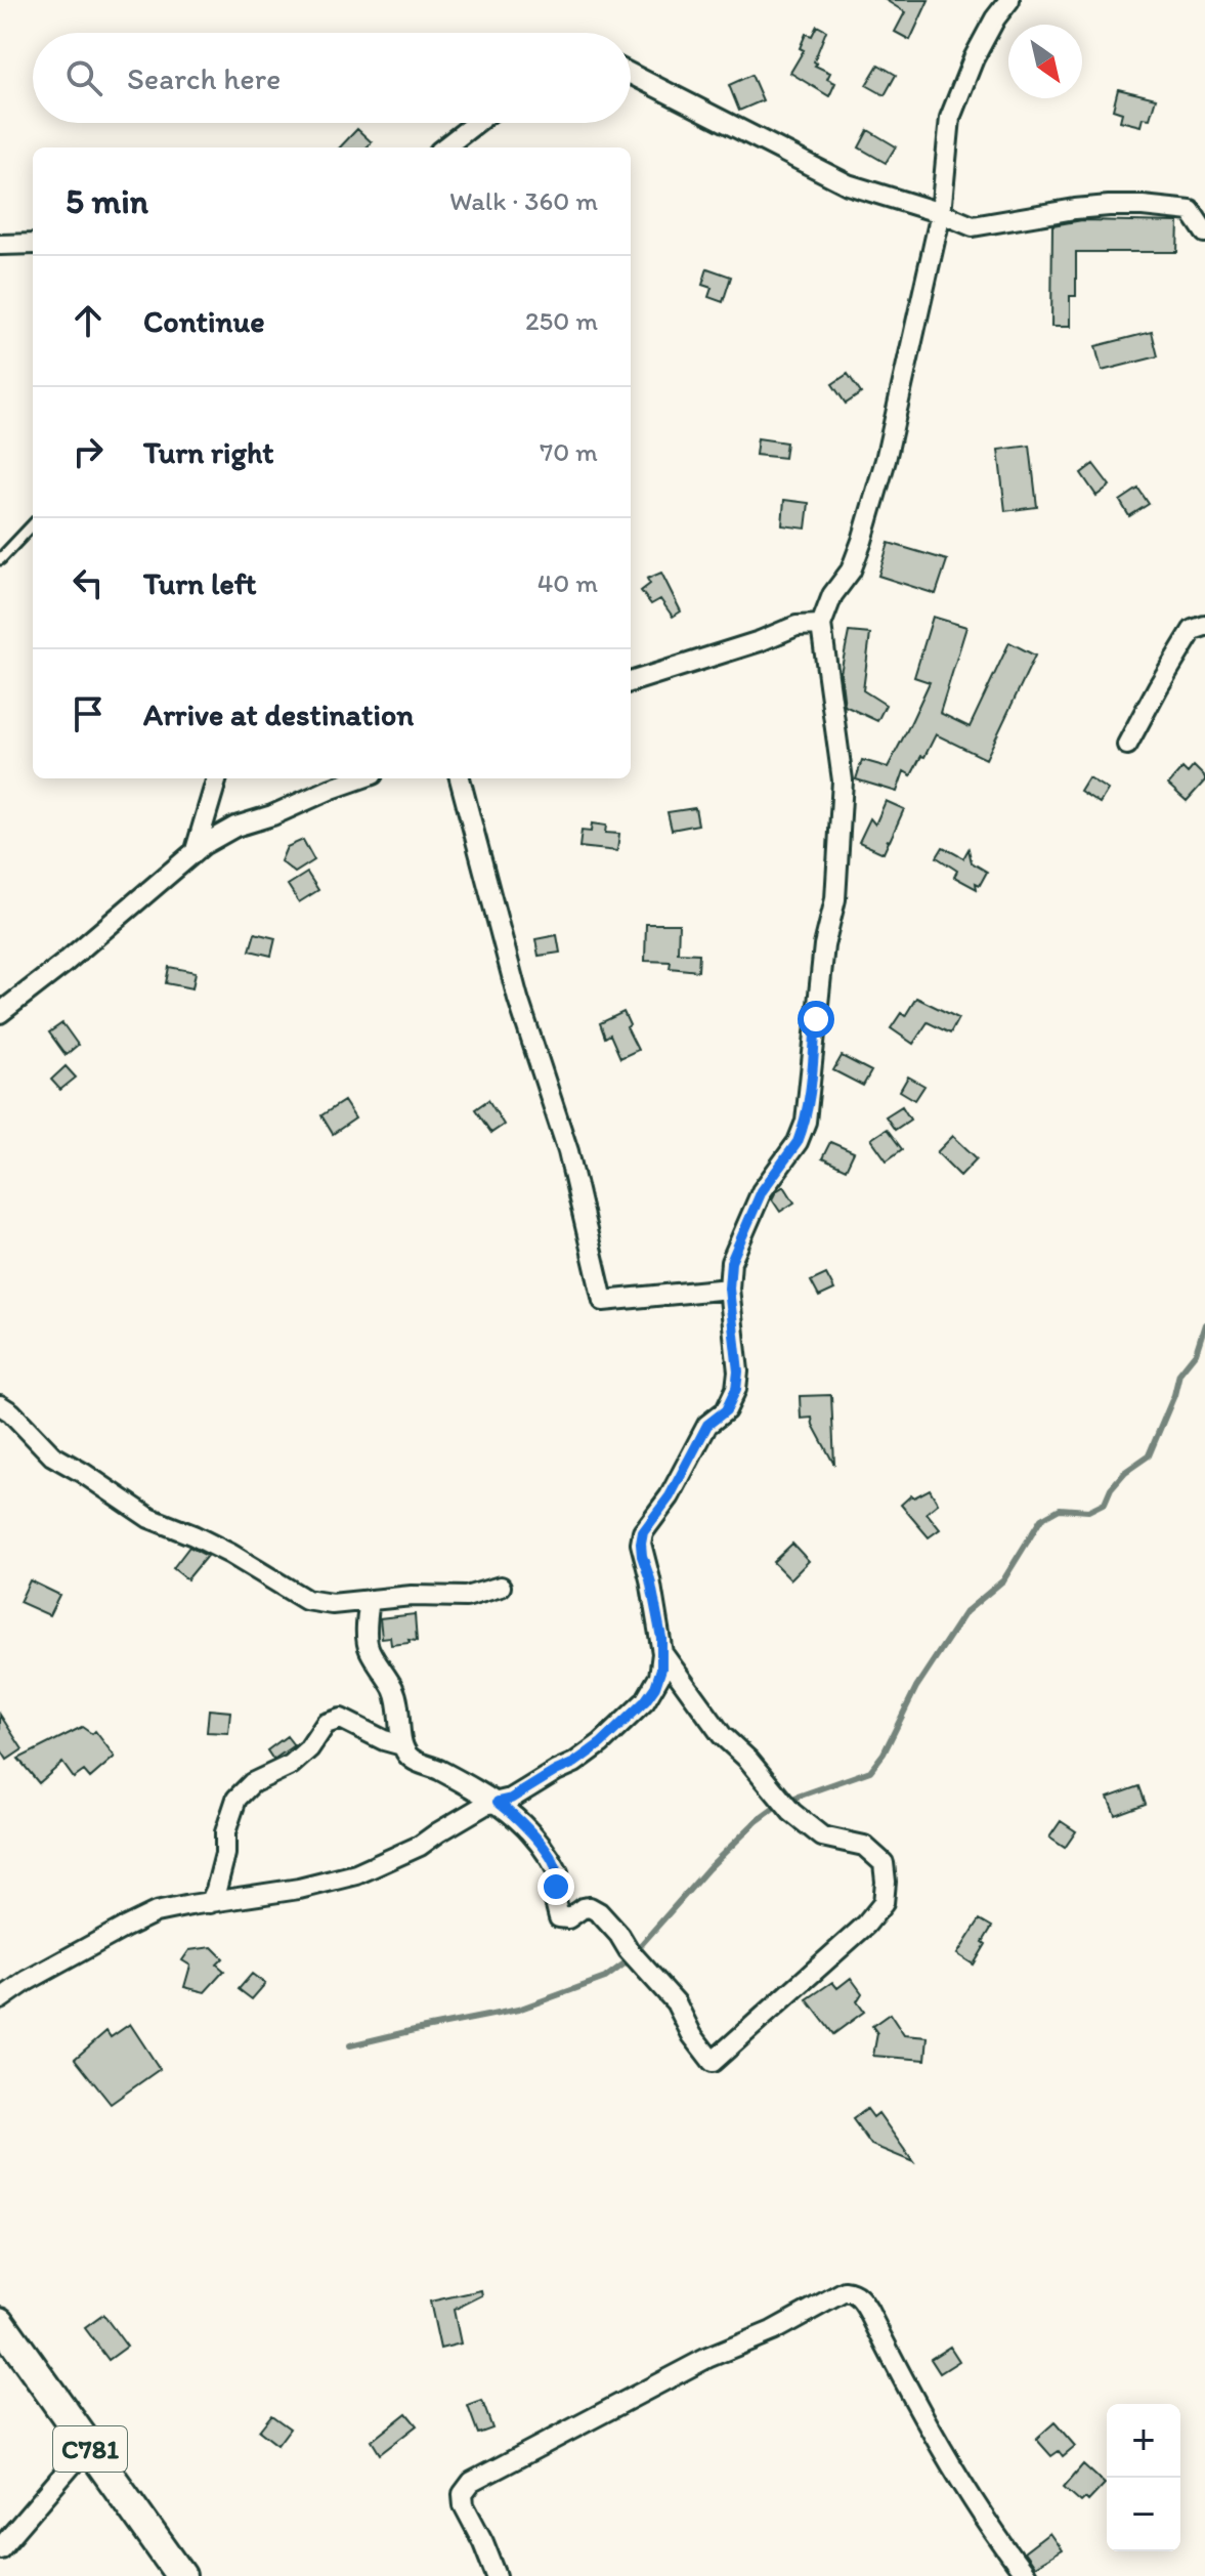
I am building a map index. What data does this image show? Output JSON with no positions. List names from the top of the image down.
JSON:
{
  "streets": {
    "main road": ["C781"]
  },
  "north": "bottom right",
  "page": {
    "search": "Search here",
    "heading": ["5 min", "Walk · 360 m"],
    "list": [
      ["Continue", "250 m"],
      ["Turn right", "70 m"],
      ["Turn left", "40 m"],
      "Arrive at destination"
    ],
    "map_buttons": ["+", "−"]
  }
}
